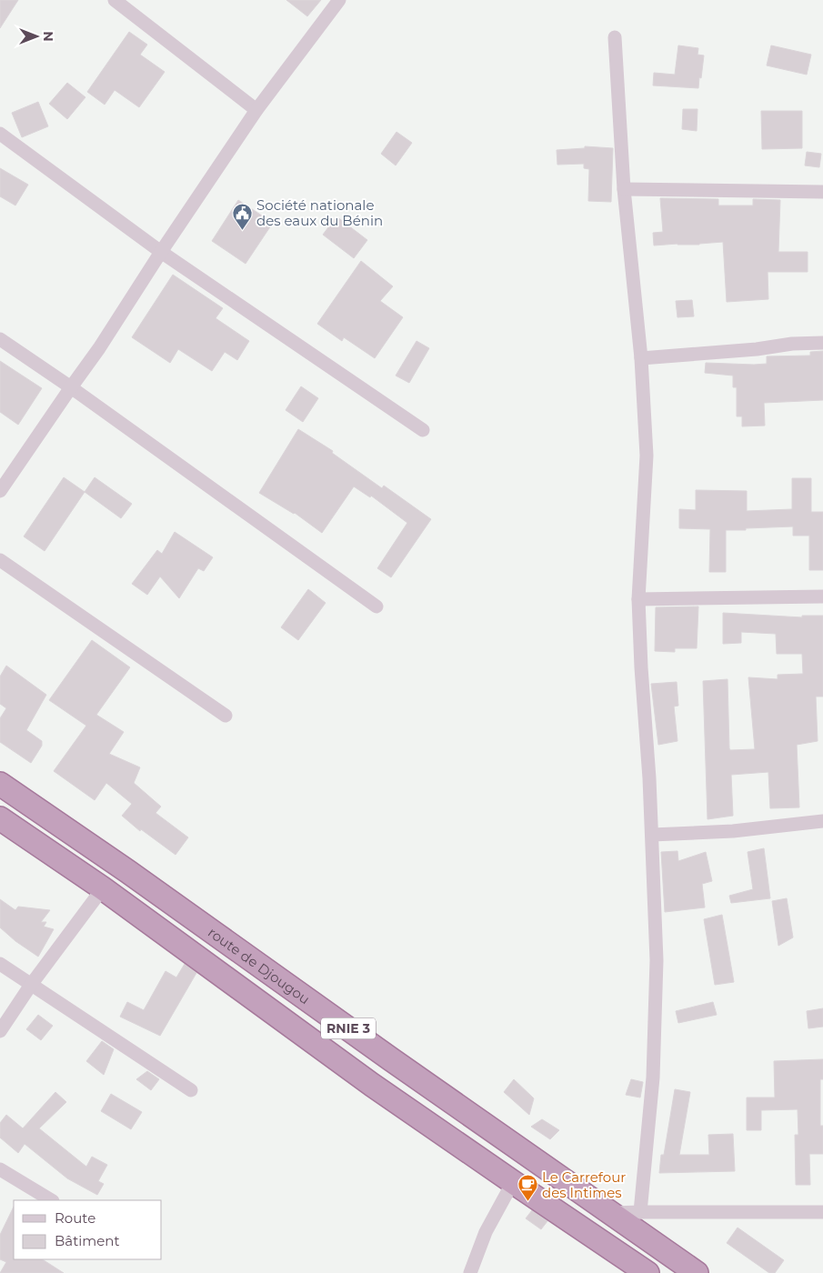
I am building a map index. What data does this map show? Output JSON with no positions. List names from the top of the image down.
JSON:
{
  "streets": {
    "highway": ["route de Djougou", "RNIE 3"]
  },
  "places": {
    "public building": ["Société nationale des eaux du Bénin"],
    "cafe": ["Le Carrefour des Intimes"]
  },
  "legend": ["Route", "Bâtiment"],
  "north": "right"
}
